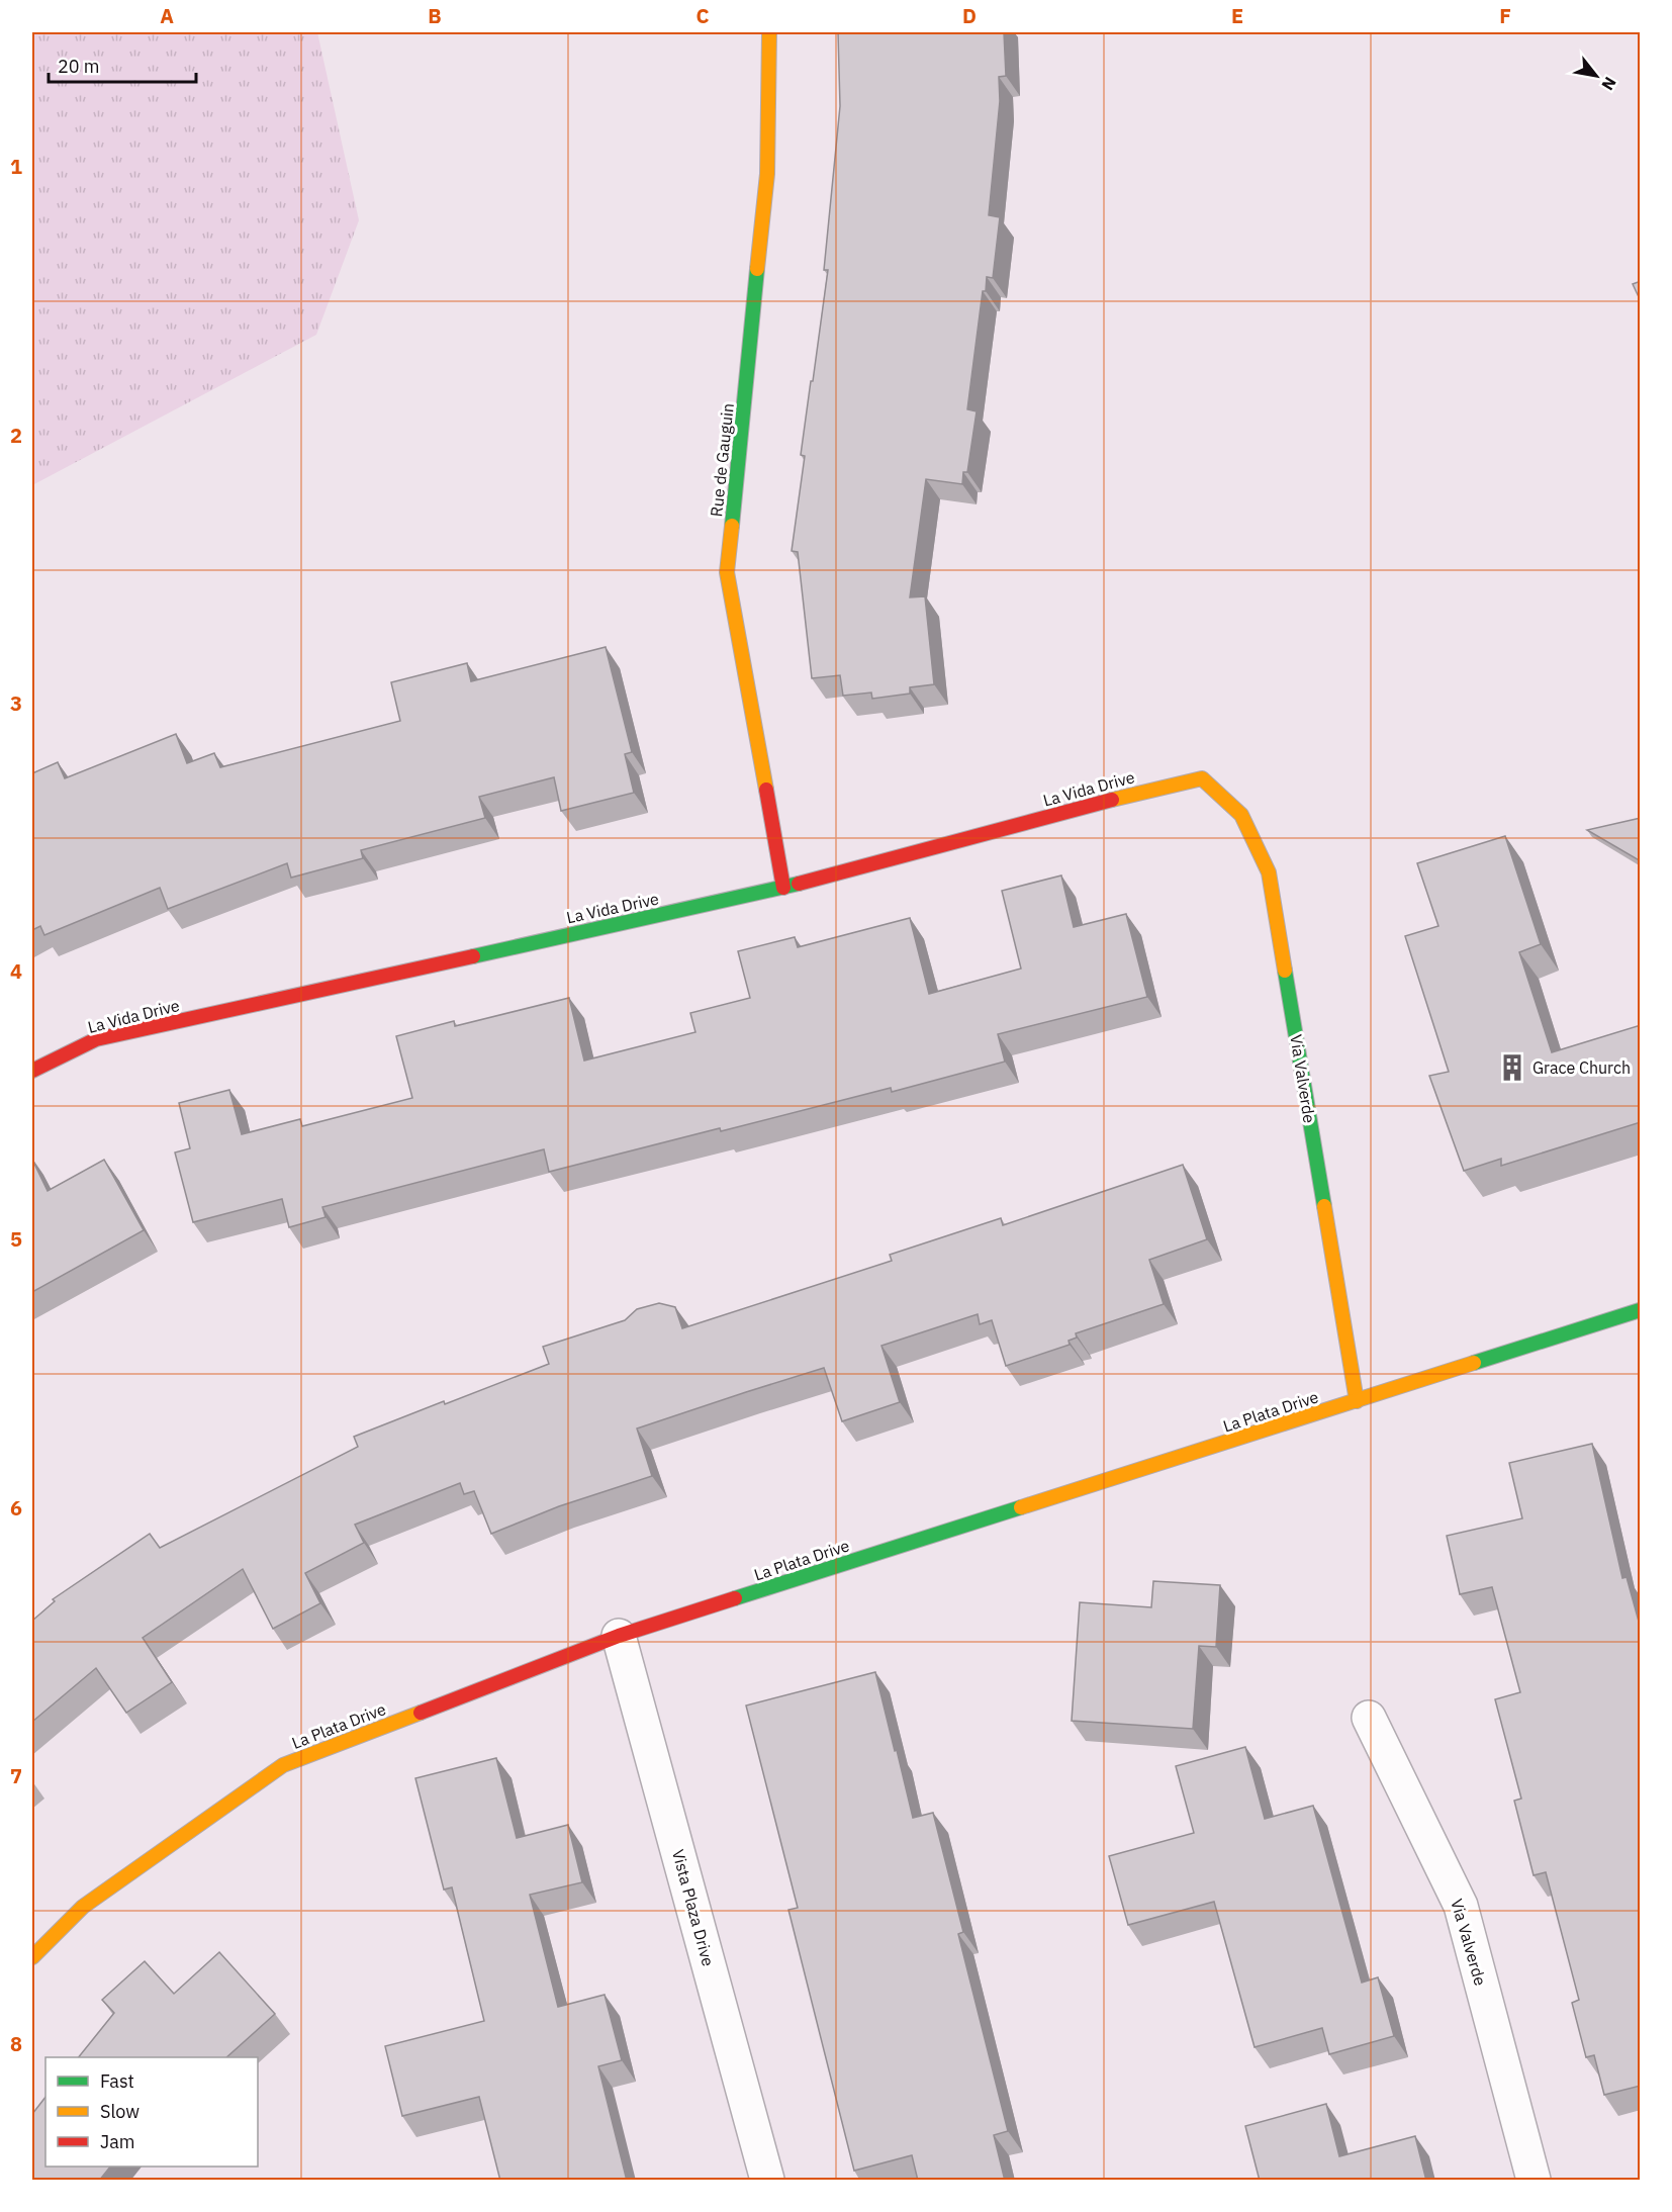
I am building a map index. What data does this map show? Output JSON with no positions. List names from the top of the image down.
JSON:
{
  "streets": {
    "street": [
      "Rue de Gauguin",
      "La Vida Drive",
      "Via Valverde",
      "La Plata Drive",
      "Vista Plaza Drive"
    ]
  },
  "crossings": [
    ["Rue de Gauguin", "La Vida Drive"],
    ["La Vida Drive", "Via Valverde"],
    ["Via Valverde", "La Plata Drive"],
    ["La Plata Drive", "Vista Plaza Drive"]
  ],
  "places": {
    "building": ["Grace Church"]
  },
  "legend": ["Fast", "Slow", "Jam"],
  "scale_bar": "20 m",
  "north": "bottom right",
  "grid": {
    "columns": [
      "A",
      "B",
      "C",
      "D",
      "E",
      "F"
    ],
    "rows": [
      "1",
      "2",
      "3",
      "4",
      "5",
      "6",
      "7",
      "8"
    ]
  }
}
